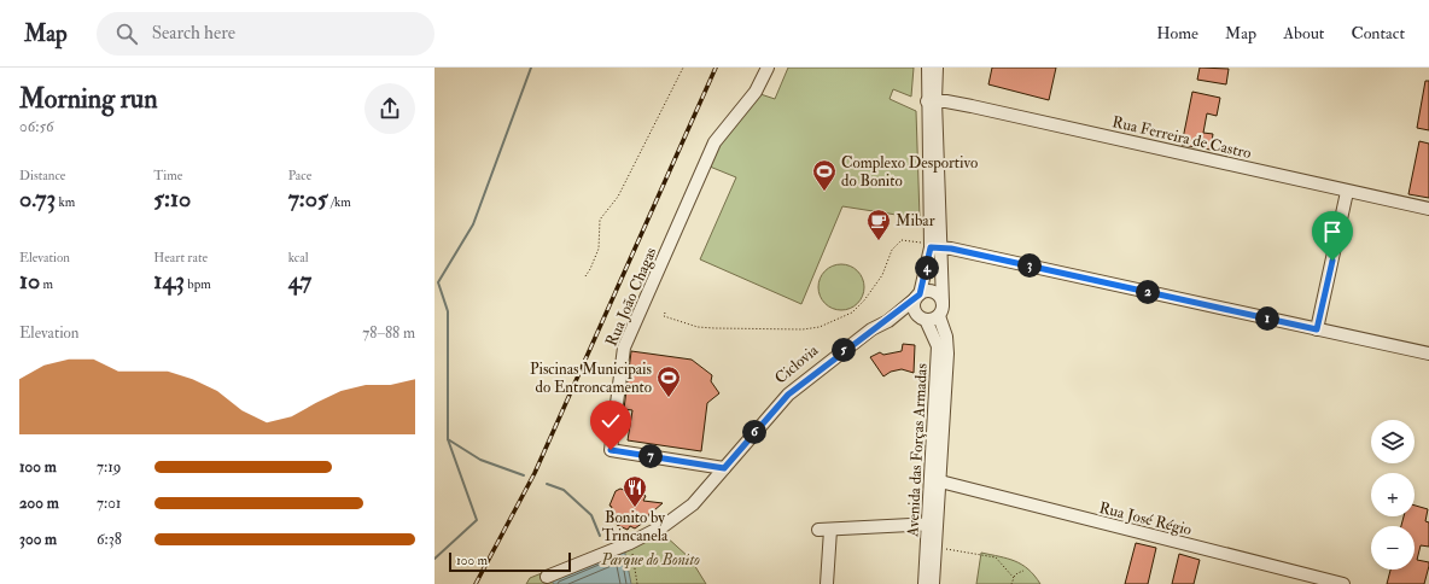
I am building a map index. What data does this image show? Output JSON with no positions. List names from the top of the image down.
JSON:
{
  "streets": {
    "street": [
      "Rua Ferreira de Castro",
      "Rua João Chagas",
      "Avenida das Forças Armadas",
      "Rua José Régio"
    ]
  },
  "crossings": [
    ["Avenida das Forças Armadas", "Rua José Régio"]
  ],
  "parks": ["Parque do Bonito"],
  "places": {
    "sports": ["Complexo Desportivo do Bonito", "Piscinas Municipais do Entroncamento"],
    "cafe": ["Mibar"],
    "restaurant": ["Bonito by Trincanela"]
  },
  "scale_bar": "100 m",
  "page": {
    "header": "Map",
    "search": "Search here",
    "nav": [
      "Home",
      "Map",
      "About",
      "Contact"
    ],
    "heading": ["Morning run", "06:56"],
    "stats": [
      ["Distance", "0.73 km"],
      ["Time", "5:10"],
      ["Pace", "7:05 /km"],
      ["Elevation", "10 m"],
      ["Heart rate", "143 bpm"],
      ["kcal", "47"]
    ],
    "pins": [
      "3",
      "4",
      "2",
      "1",
      "5",
      "6",
      "7"
    ],
    "chart": ["Elevation", "78–88 m"],
    "map_buttons": ["+", "−"],
    "list": [
      {
        "name": "100 m",
        "note": "7:19"
      },
      {
        "name": "200 m",
        "note": "7:01"
      },
      {
        "name": "300 m",
        "note": "6:38"
      }
    ],
    "scale": "100 m"
  }
}
